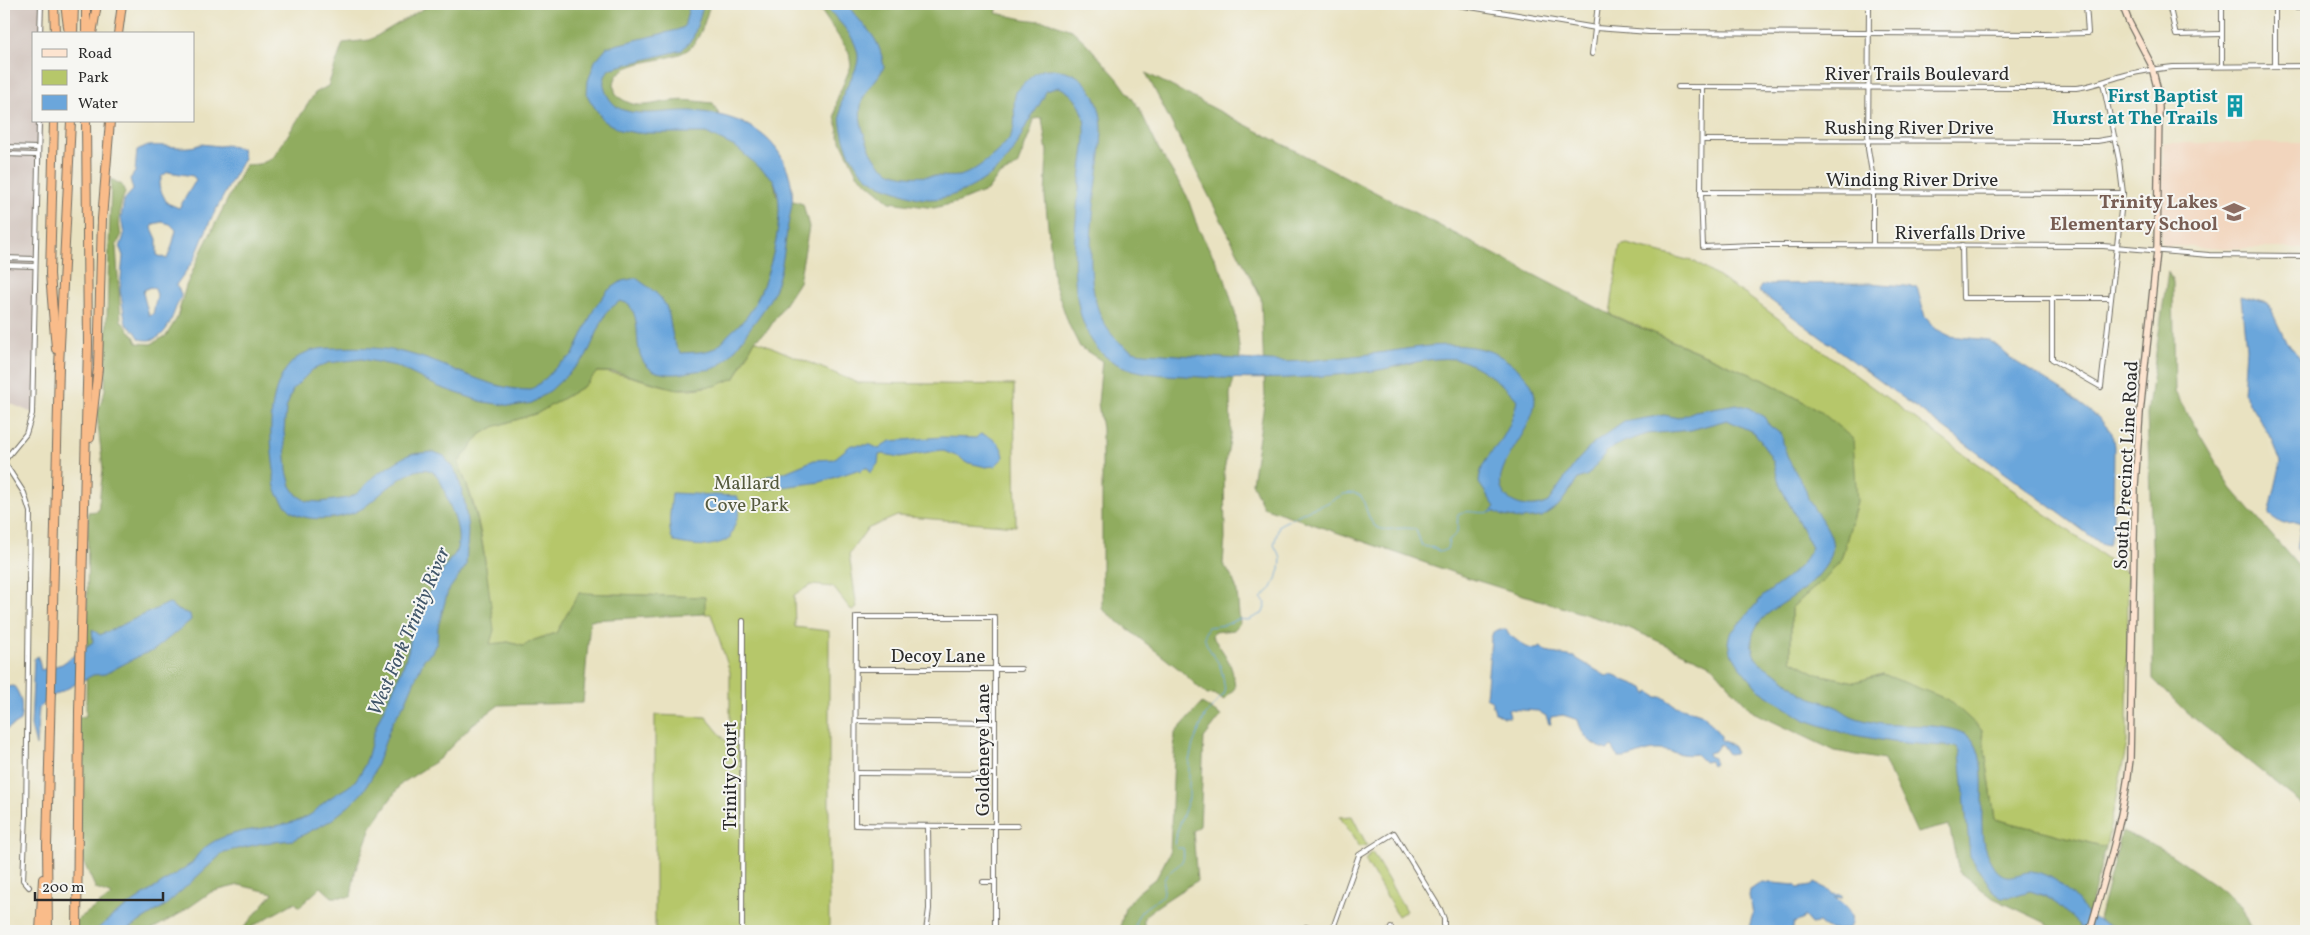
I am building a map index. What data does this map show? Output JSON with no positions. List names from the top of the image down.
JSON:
{
  "streets": {
    "main road": ["South Precinct Line Road"],
    "street": [
      "River Trails Boulevard",
      "Rushing River Drive",
      "Winding River Drive",
      "Riverfalls Drive",
      "Decoy Lane",
      "Goldeneye Lane",
      "Trinity Court"
    ]
  },
  "crossings": [
    ["River Trails Boulevard", "South Precinct Line Road"],
    ["Winding River Drive", "Riverfalls Drive"],
    ["Riverfalls Drive", "South Precinct Line Road"],
    ["Decoy Lane", "Goldeneye Lane"]
  ],
  "water": ["West Fork Trinity River"],
  "parks": ["Mallard Cove Park"],
  "places": {
    "building": ["First Baptist Hurst at The Trails"],
    "school or university": ["Trinity Lakes Elementary School"]
  },
  "legend": ["Road", "Park", "Water"],
  "scale_bar": "200 m"
}
